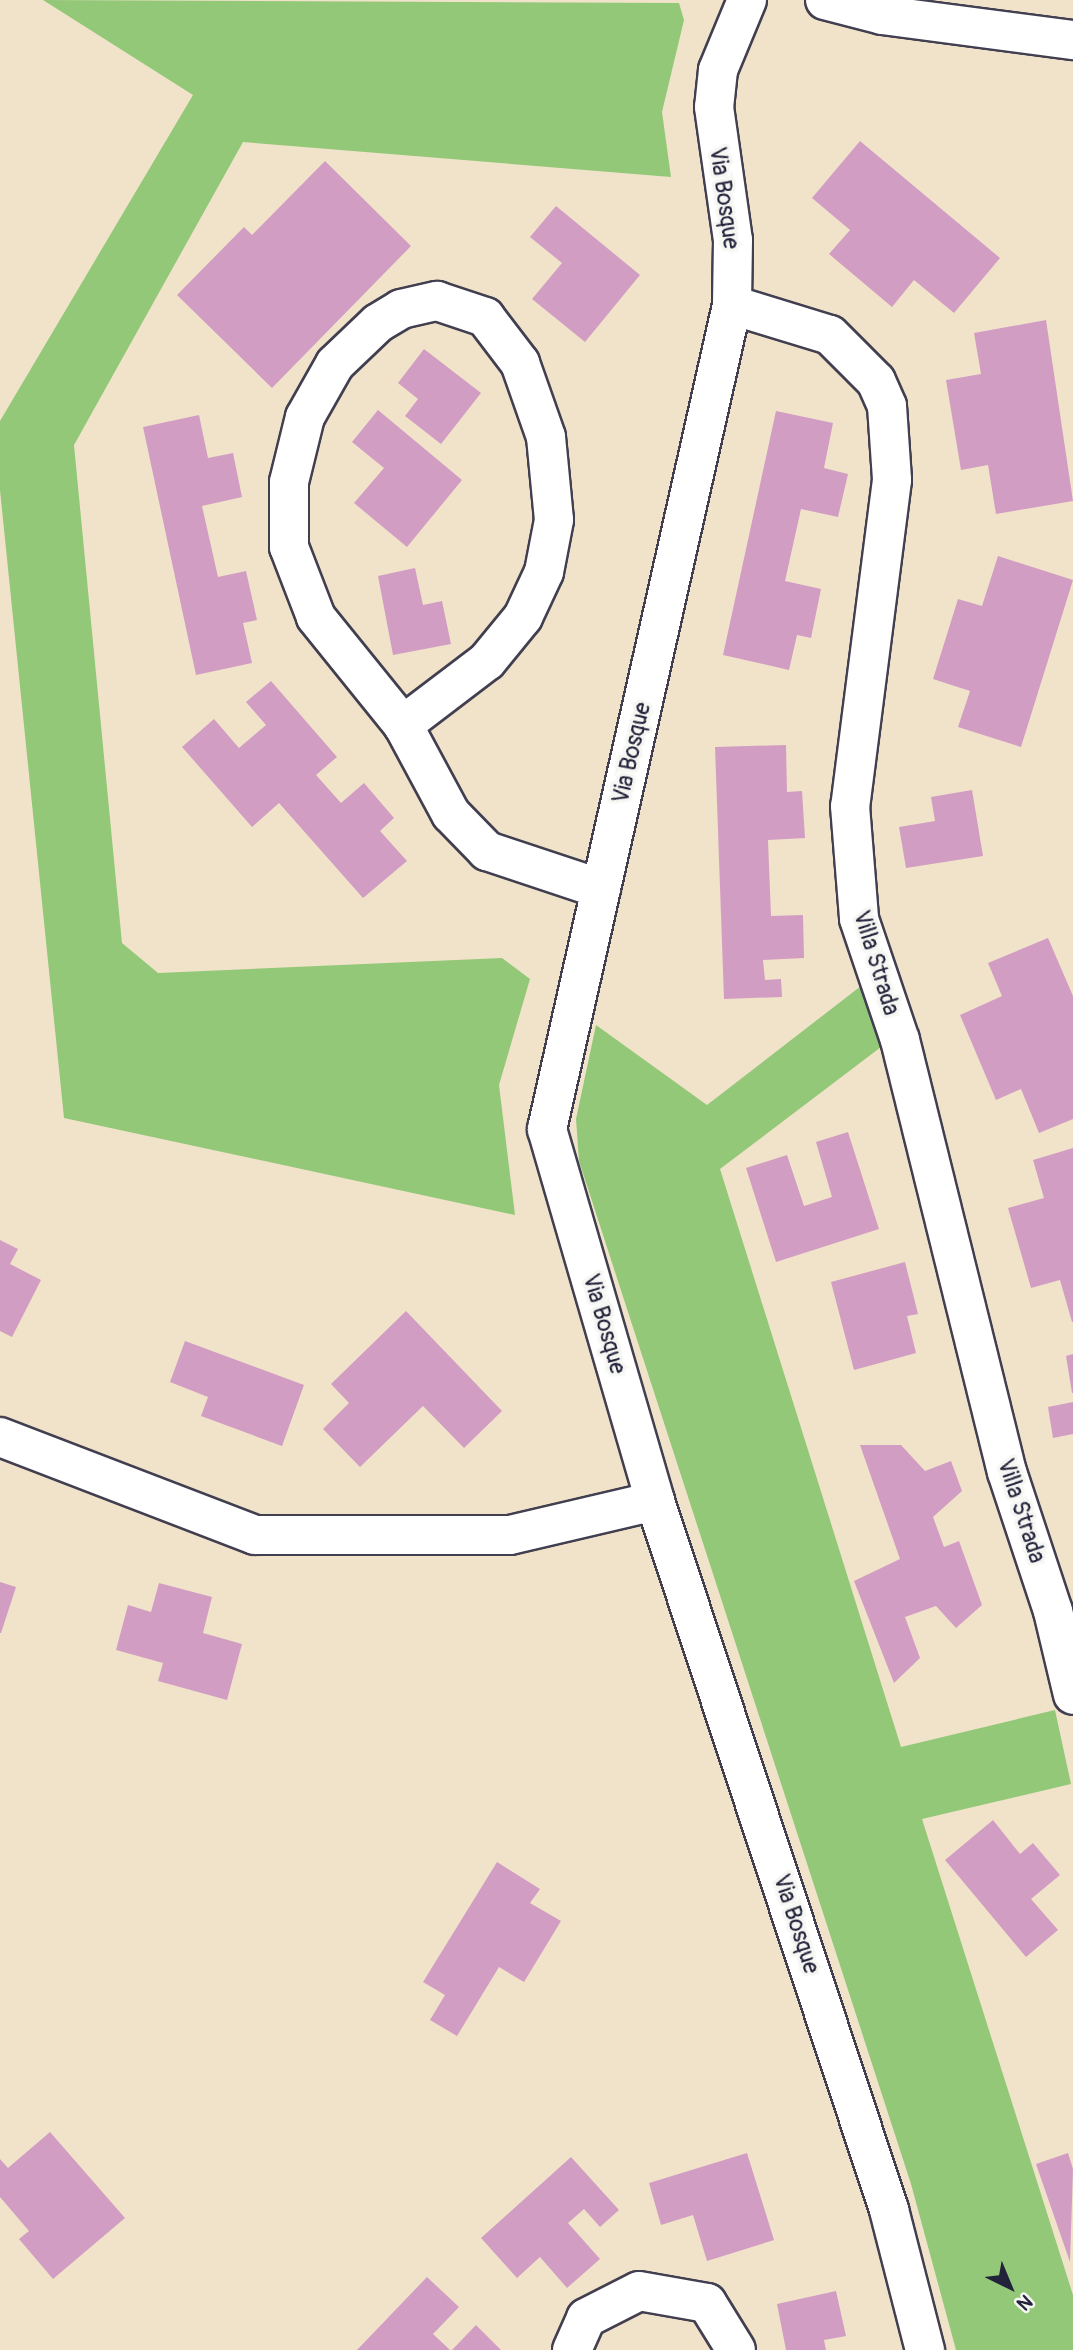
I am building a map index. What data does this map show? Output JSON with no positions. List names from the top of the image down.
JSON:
{
  "streets": {
    "street": ["Via Bosque", "Villa Strada"]
  },
  "crossings": [
    ["Via Bosque", "Villa Strada"]
  ],
  "north": "bottom right"
}
